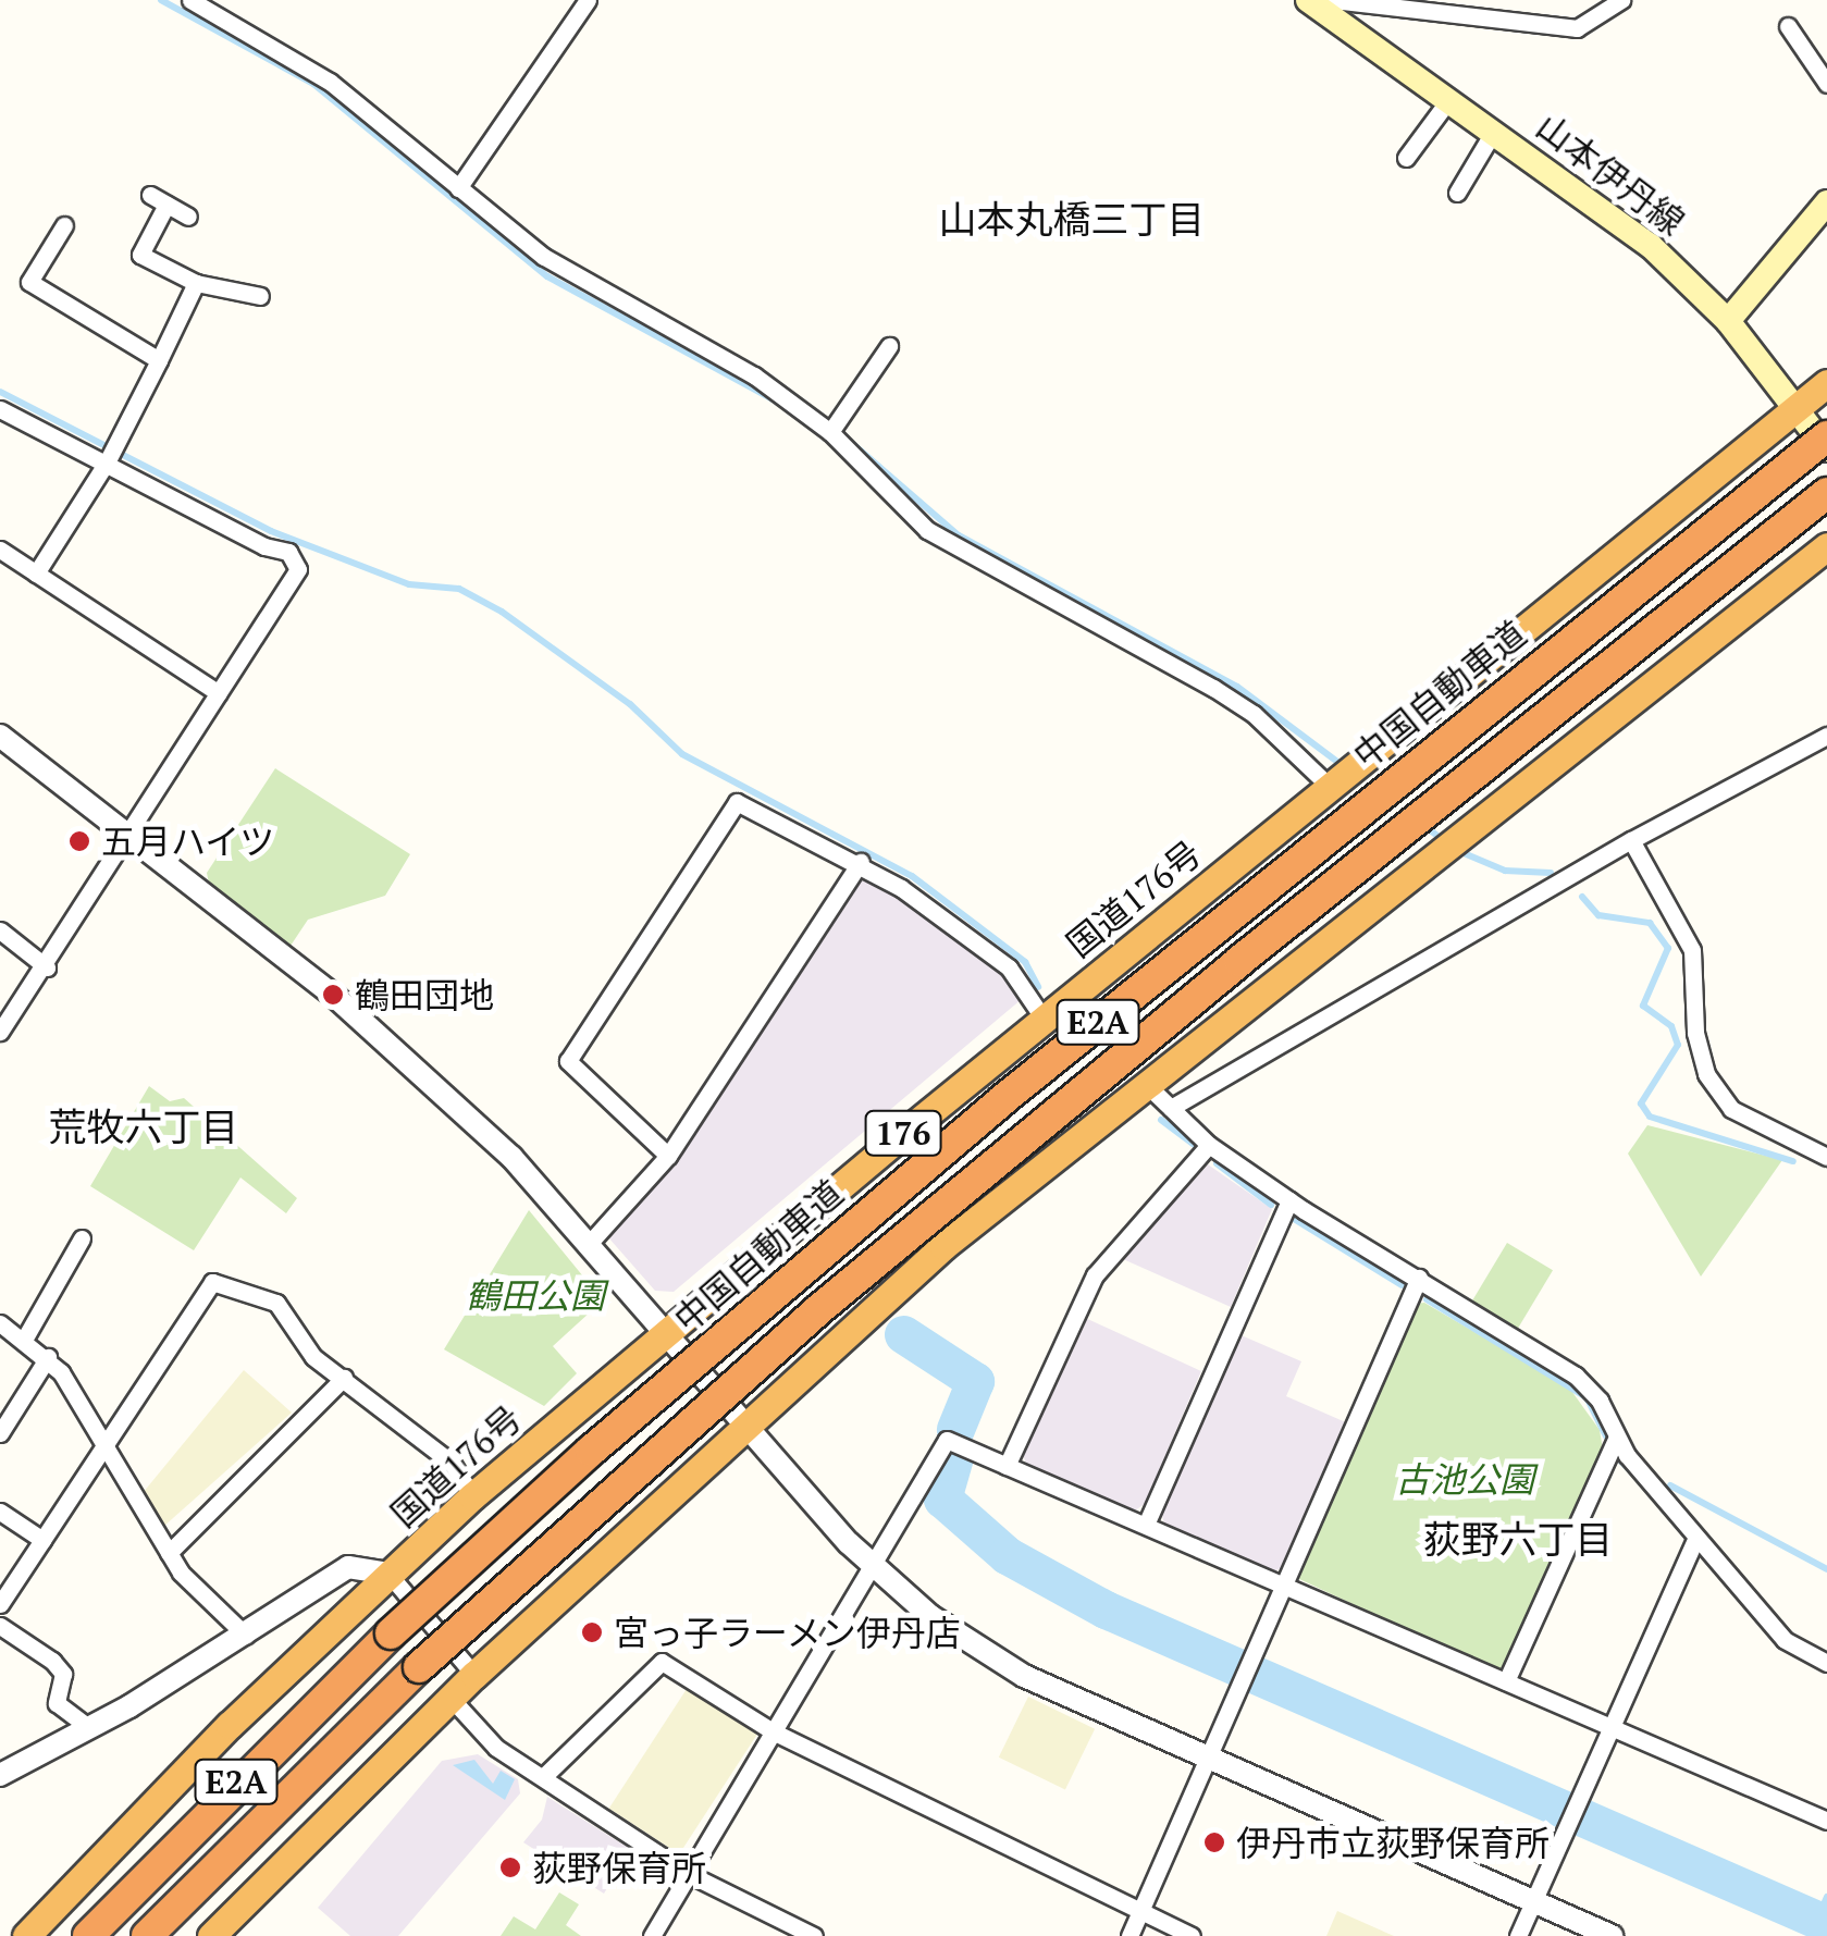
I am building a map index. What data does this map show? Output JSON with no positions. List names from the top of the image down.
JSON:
{
  "streets": {
    "highway": [
      "中国自動車道",
      "国道176号",
      "E2A",
      "176"
    ],
    "main road": ["山本伊丹線"]
  },
  "crossings": [
    ["山本伊丹線", "国道176号"]
  ],
  "districts": ["山本丸橋三丁目", "荒牧六丁目", "荻野六丁目"],
  "parks": ["鶴田公園", "古池公園"],
  "places": [
    "五月ハイツ",
    "鶴田団地",
    "宮っ子ラーメン伊丹店",
    "伊丹市立荻野保育所",
    "荻野保育所"
  ]
}
